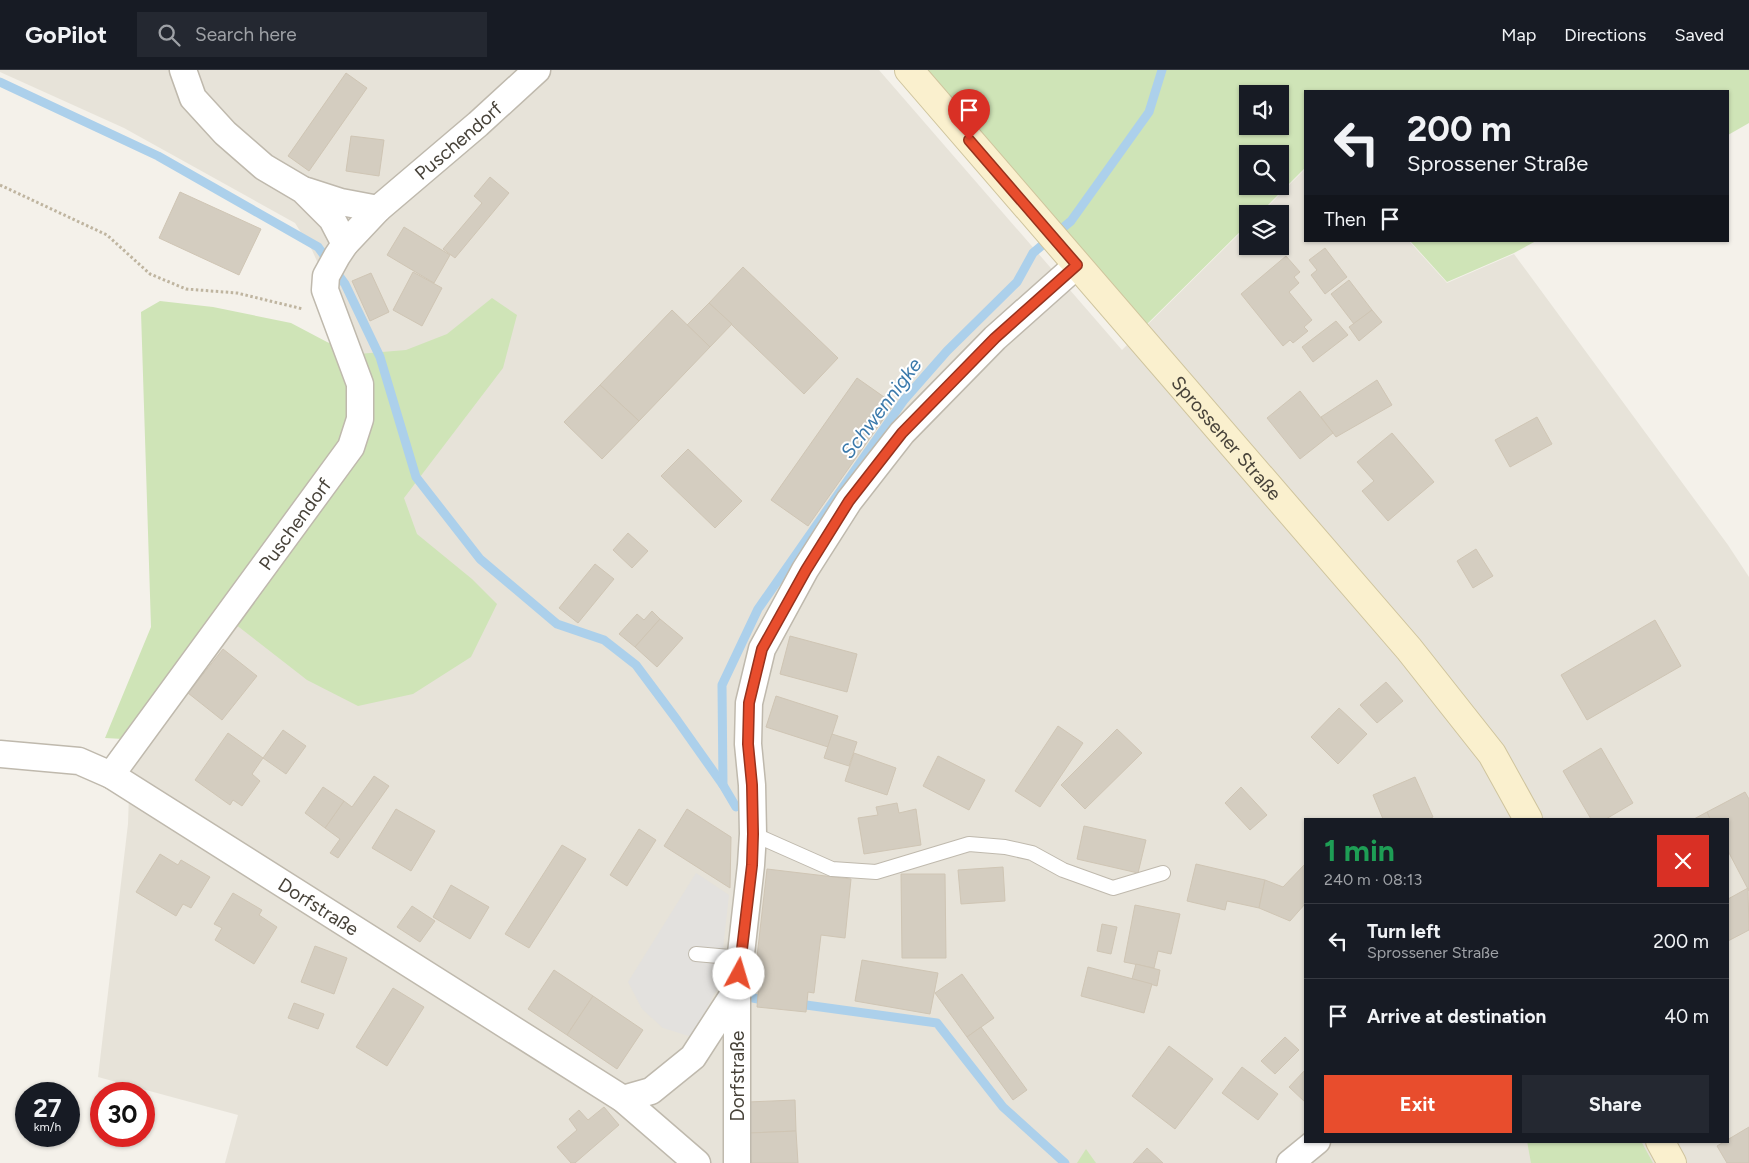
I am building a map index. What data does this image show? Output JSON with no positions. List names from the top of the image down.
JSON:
{
  "streets": {
    "street": ["Puschendorf", "Sprossener Straße", "Dorfstraße"]
  },
  "crossings": [
    ["Puschendorf", "Dorfstraße"],
    ["Sprossener Straße", "Dorfstraße"]
  ],
  "water": ["Schwennigke"],
  "page": {
    "header": "GoPilot",
    "search": "Search here",
    "nav": ["Map", "Directions", "Saved"],
    "turn": ["200 m", "Sprossener Straße"],
    "then": "Then",
    "heading": ["1 min", "240 m · 08:13"],
    "list": [
      {
        "name": "Turn left",
        "note": "Sprossener Straße",
        "value": "200 m"
      },
      {
        "name": "Arrive at destination",
        "value": "40 m"
      }
    ],
    "buttons": ["Exit", "Share"],
    "speed": "27 km/h",
    "limit": "30"
  }
}
